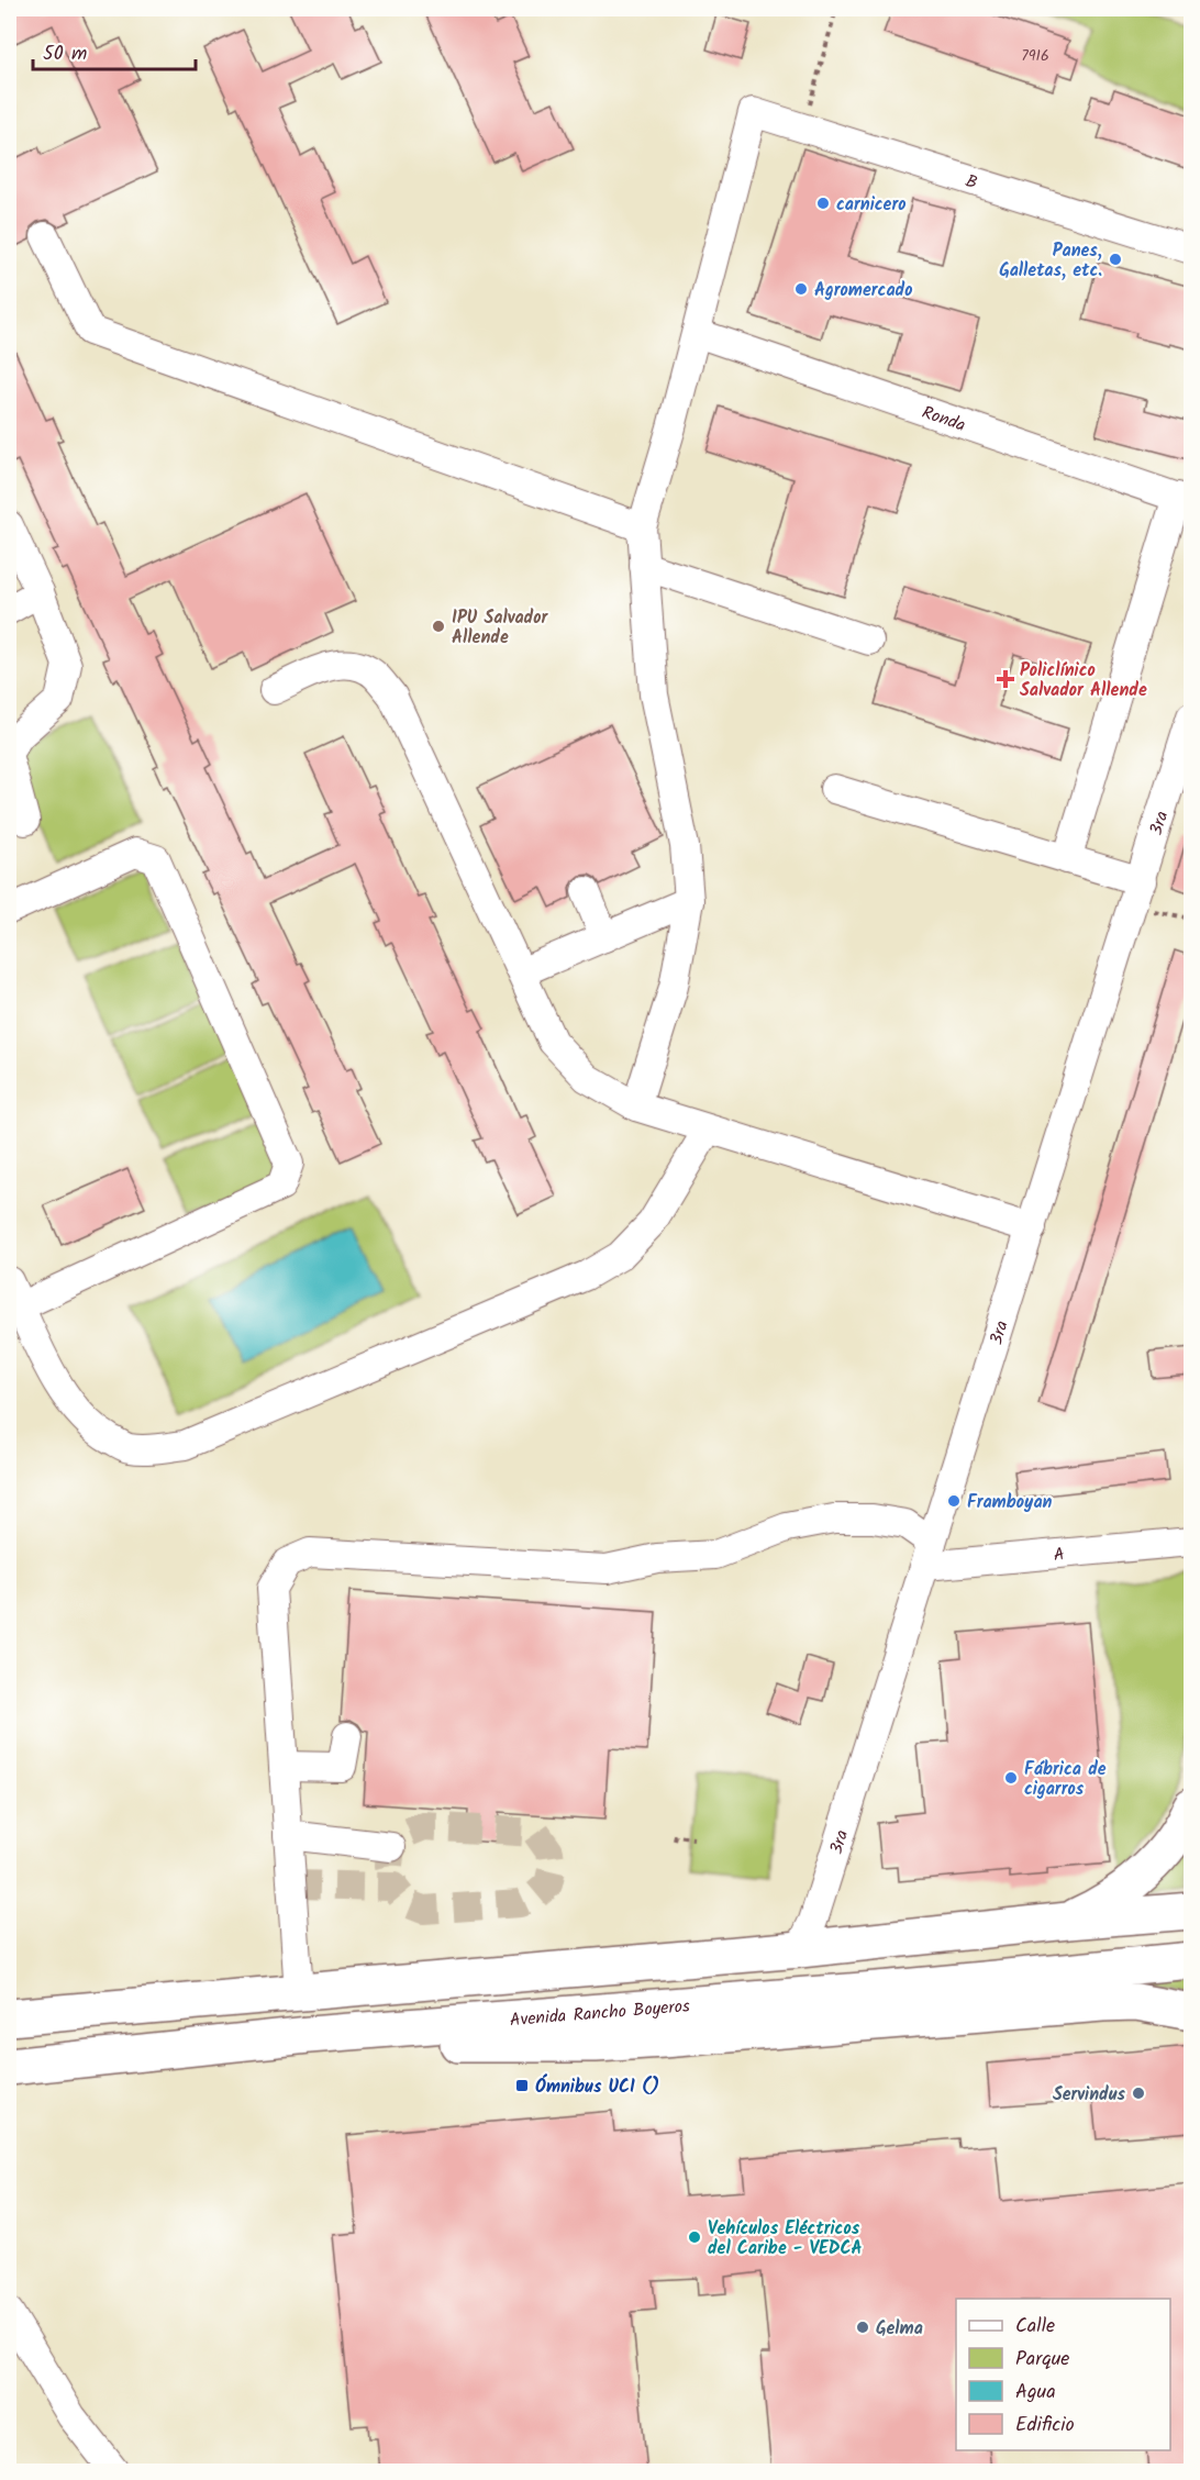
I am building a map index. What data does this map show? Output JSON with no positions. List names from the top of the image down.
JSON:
{
  "streets": {
    "highway": ["Avenida Rancho Boyeros"],
    "street": [
      "B",
      "Ronda",
      "3ra",
      "A"
    ]
  },
  "crossings": [
    ["B", "Ronda"],
    ["3ra", "A"]
  ],
  "places": {
    "other": [
      "carnicero",
      "Panes, Galletas, etc.",
      "Agromercado",
      "IPU Salvador Allende",
      "Framboyan",
      "Fábrica de cigarros",
      "Servindus",
      "Vehículos Eléctricos del Caribe - VEDCA",
      "Gelma"
    ],
    "health": ["Policlínico Salvador Allende"],
    "transit": ["Ómnibus UCI ()"]
  },
  "house_numbers": ["7916"],
  "legend": [
    "Calle",
    "Parque",
    "Agua",
    "Edificio"
  ],
  "scale_bar": "50 m"
}
